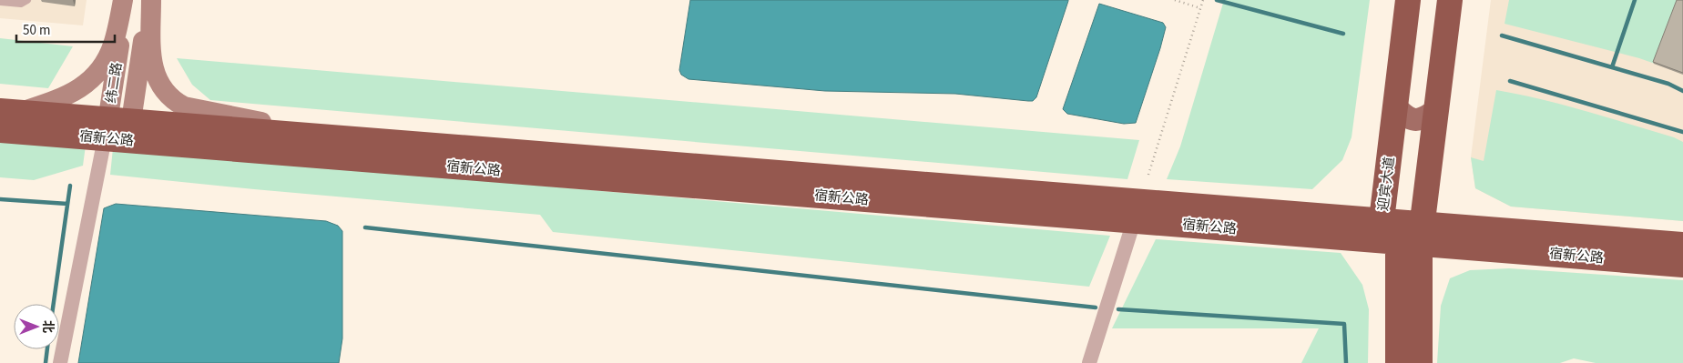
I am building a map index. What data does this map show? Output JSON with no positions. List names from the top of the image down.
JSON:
{
  "streets": {
    "highway": ["宿新公路", "迎宾大道"],
    "street": ["纬二路"]
  },
  "crossings": [
    ["纬二路", "宿新公路"],
    ["宿新公路", "迎宾大道"]
  ],
  "scale_bar": "50 m",
  "north": "right"
}
